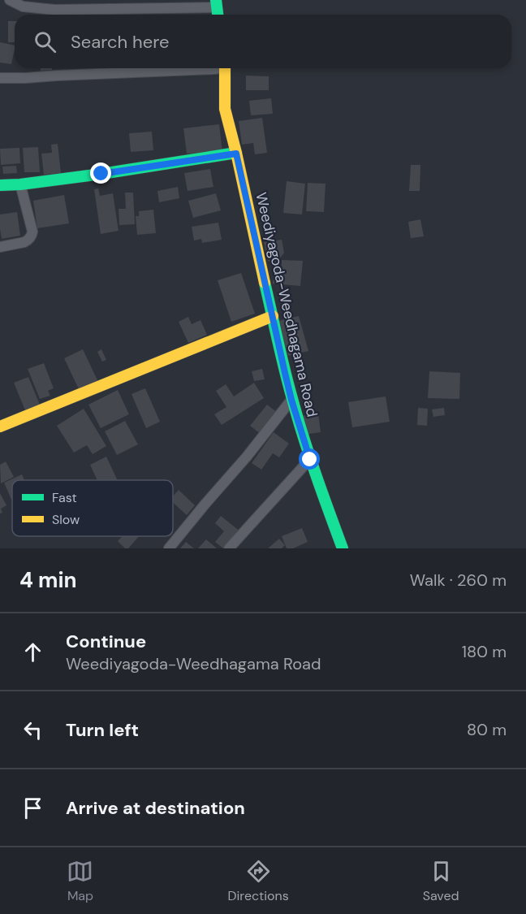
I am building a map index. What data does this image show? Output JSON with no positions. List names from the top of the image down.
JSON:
{
  "streets": {
    "street": ["Weediyagoda-Weedhagama Road"]
  },
  "legend": ["Fast", "Slow"],
  "page": {
    "search": "Search here",
    "heading": ["4 min", "Walk · 260 m"],
    "list": [
      ["Continue", "Weediyagoda-Weedhagama Road", "180 m"],
      ["Turn left", "80 m"],
      "Arrive at destination"
    ],
    "nav": ["Map", "Directions", "Saved"]
  }
}
